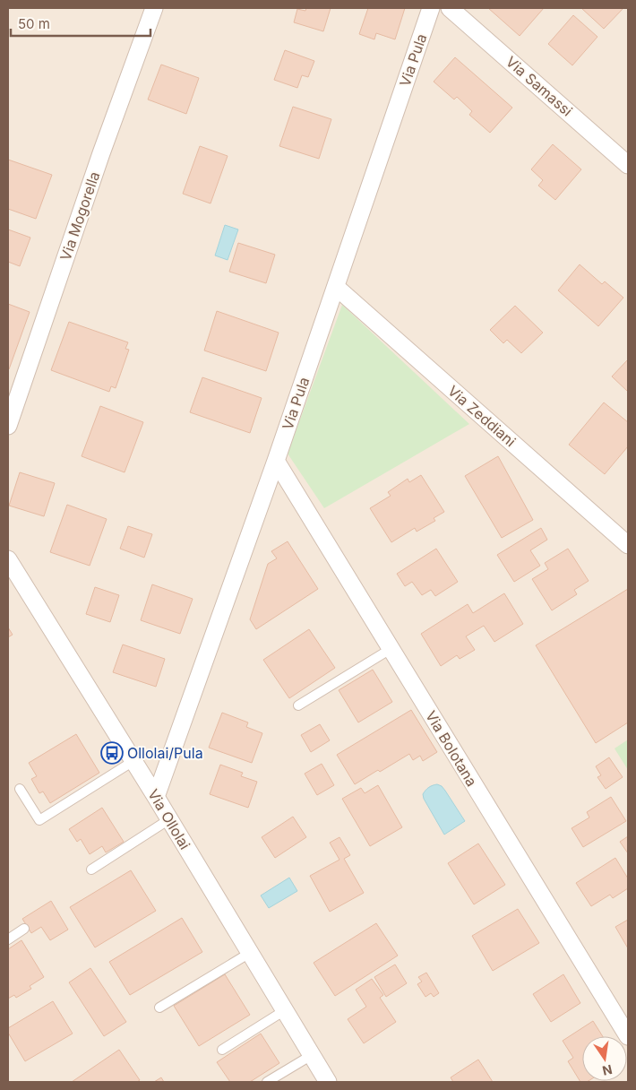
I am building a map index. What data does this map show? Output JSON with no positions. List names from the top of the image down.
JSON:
{
  "streets": {
    "street": [
      "Via Pula",
      "Via Samassi",
      "Via Mogorella",
      "Via Zeddiani",
      "Via Bolotana",
      "Via Ollolai"
    ]
  },
  "crossings": [
    ["Via Pula", "Via Zeddiani"],
    ["Via Pula", "Via Bolotana"],
    ["Via Pula", "Via Ollolai"]
  ],
  "places": {
    "bus stop": ["Ollolai/Pula"]
  },
  "scale_bar": "50 m",
  "north": "bottom"
}
